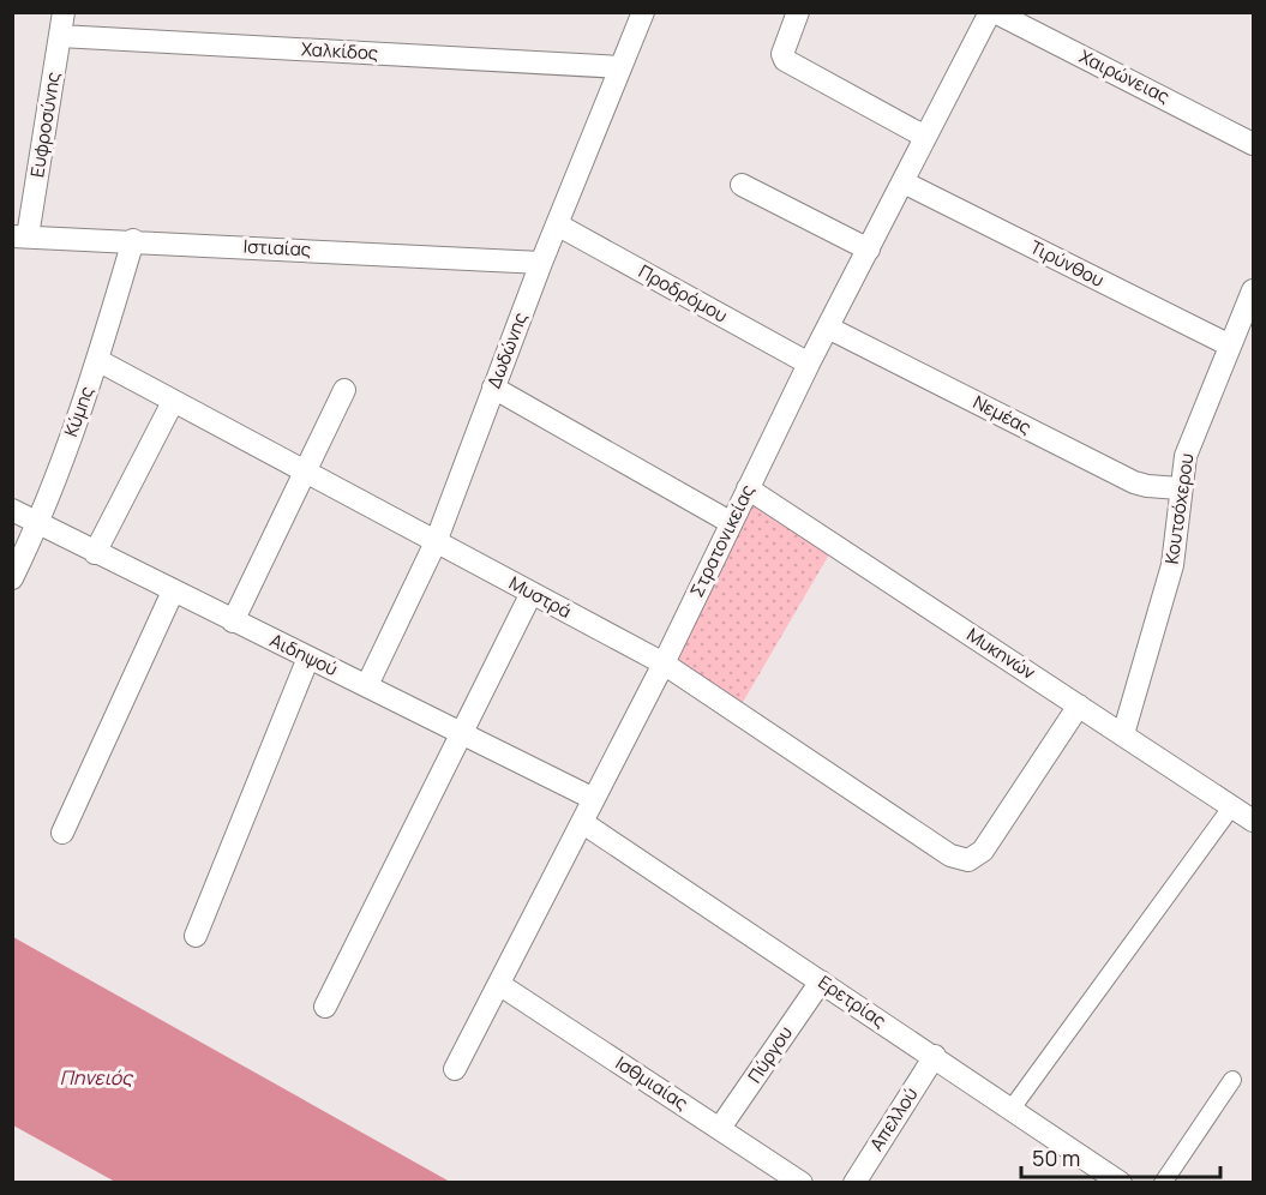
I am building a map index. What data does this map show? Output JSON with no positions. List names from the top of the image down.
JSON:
{
  "streets": {
    "street": [
      "Χαλκίδος",
      "Χαιρώνειας",
      "Ευφροσύνης",
      "Ιστιαίας",
      "Τιρύνθου",
      "Προδρόμου",
      "Δωδώνης",
      "Κύμης",
      "Νεμέας",
      "Κουτσόχερου",
      "Στρατονικείας",
      "Μυστρά",
      "Μυκηνών",
      "Αιδηψού",
      "Ερετρίας",
      "Πύργου",
      "Ισθμιαίας",
      "Απελλού"
    ]
  },
  "crossings": [
    ["Χαλκίδος", "Ευφροσύνης"],
    ["Χαλκίδος", "Δωδώνης"],
    ["Χαιρώνειας", "Στρατονικείας"],
    ["Ευφροσύνης", "Ιστιαίας"],
    ["Ιστιαίας", "Δωδώνης"],
    ["Ιστιαίας", "Κύμης"],
    ["Τιρύνθου", "Κουτσόχερου"],
    ["Τιρύνθου", "Στρατονικείας"],
    ["Προδρόμου", "Δωδώνης"],
    ["Προδρόμου", "Στρατονικείας"],
    ["Δωδώνης", "Μυστρά"],
    ["Δωδώνης", "Αιδηψού"],
    ["Κύμης", "Μυστρά"],
    ["Κύμης", "Αιδηψού"],
    ["Νεμέας", "Κουτσόχερου"],
    ["Νεμέας", "Στρατονικείας"],
    ["Κουτσόχερου", "Μυκηνών"],
    ["Στρατονικείας", "Μυστρά"],
    ["Στρατονικείας", "Μυκηνών"],
    ["Στρατονικείας", "Αιδηψού"],
    ["Στρατονικείας", "Ερετρίας"],
    ["Στρατονικείας", "Ισθμιαίας"],
    ["Μυστρά", "Μυκηνών"],
    ["Ερετρίας", "Πύργου"],
    ["Ερετρίας", "Απελλού"],
    ["Πύργου", "Ισθμιαίας"]
  ],
  "water": ["Πηνειός"],
  "scale_bar": "50 m"
}
